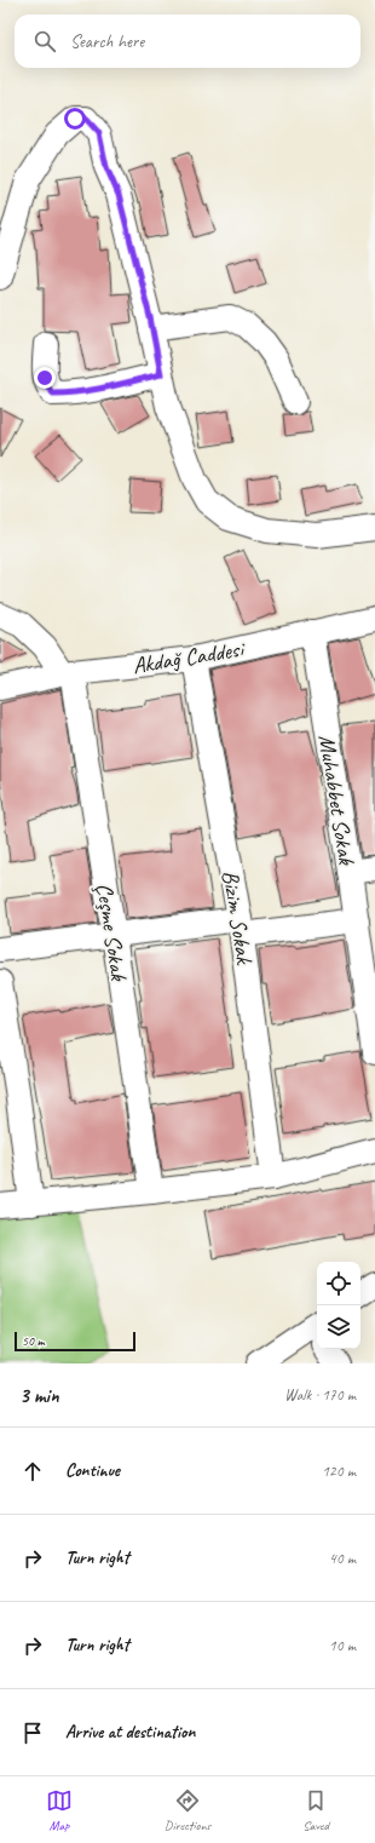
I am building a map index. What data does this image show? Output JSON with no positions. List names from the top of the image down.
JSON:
{
  "streets": {
    "street": [
      "Akdağ Caddesi",
      "Muhabbet Sokak",
      "Bizim Sokak",
      "Çeşme Sokak"
    ]
  },
  "crossings": [
    ["Akdağ Caddesi", "Muhabbet Sokak"],
    ["Akdağ Caddesi", "Bizim Sokak"],
    ["Akdağ Caddesi", "Çeşme Sokak"]
  ],
  "scale_bar": "50 m",
  "page": {
    "search": "Search here",
    "scale": "50 m",
    "heading": ["3 min", "Walk · 170 m"],
    "list": [
      ["Continue", "120 m"],
      ["Turn right", "40 m"],
      ["Turn right", "10 m"],
      "Arrive at destination"
    ],
    "nav": ["Map", "Directions", "Saved"]
  }
}
